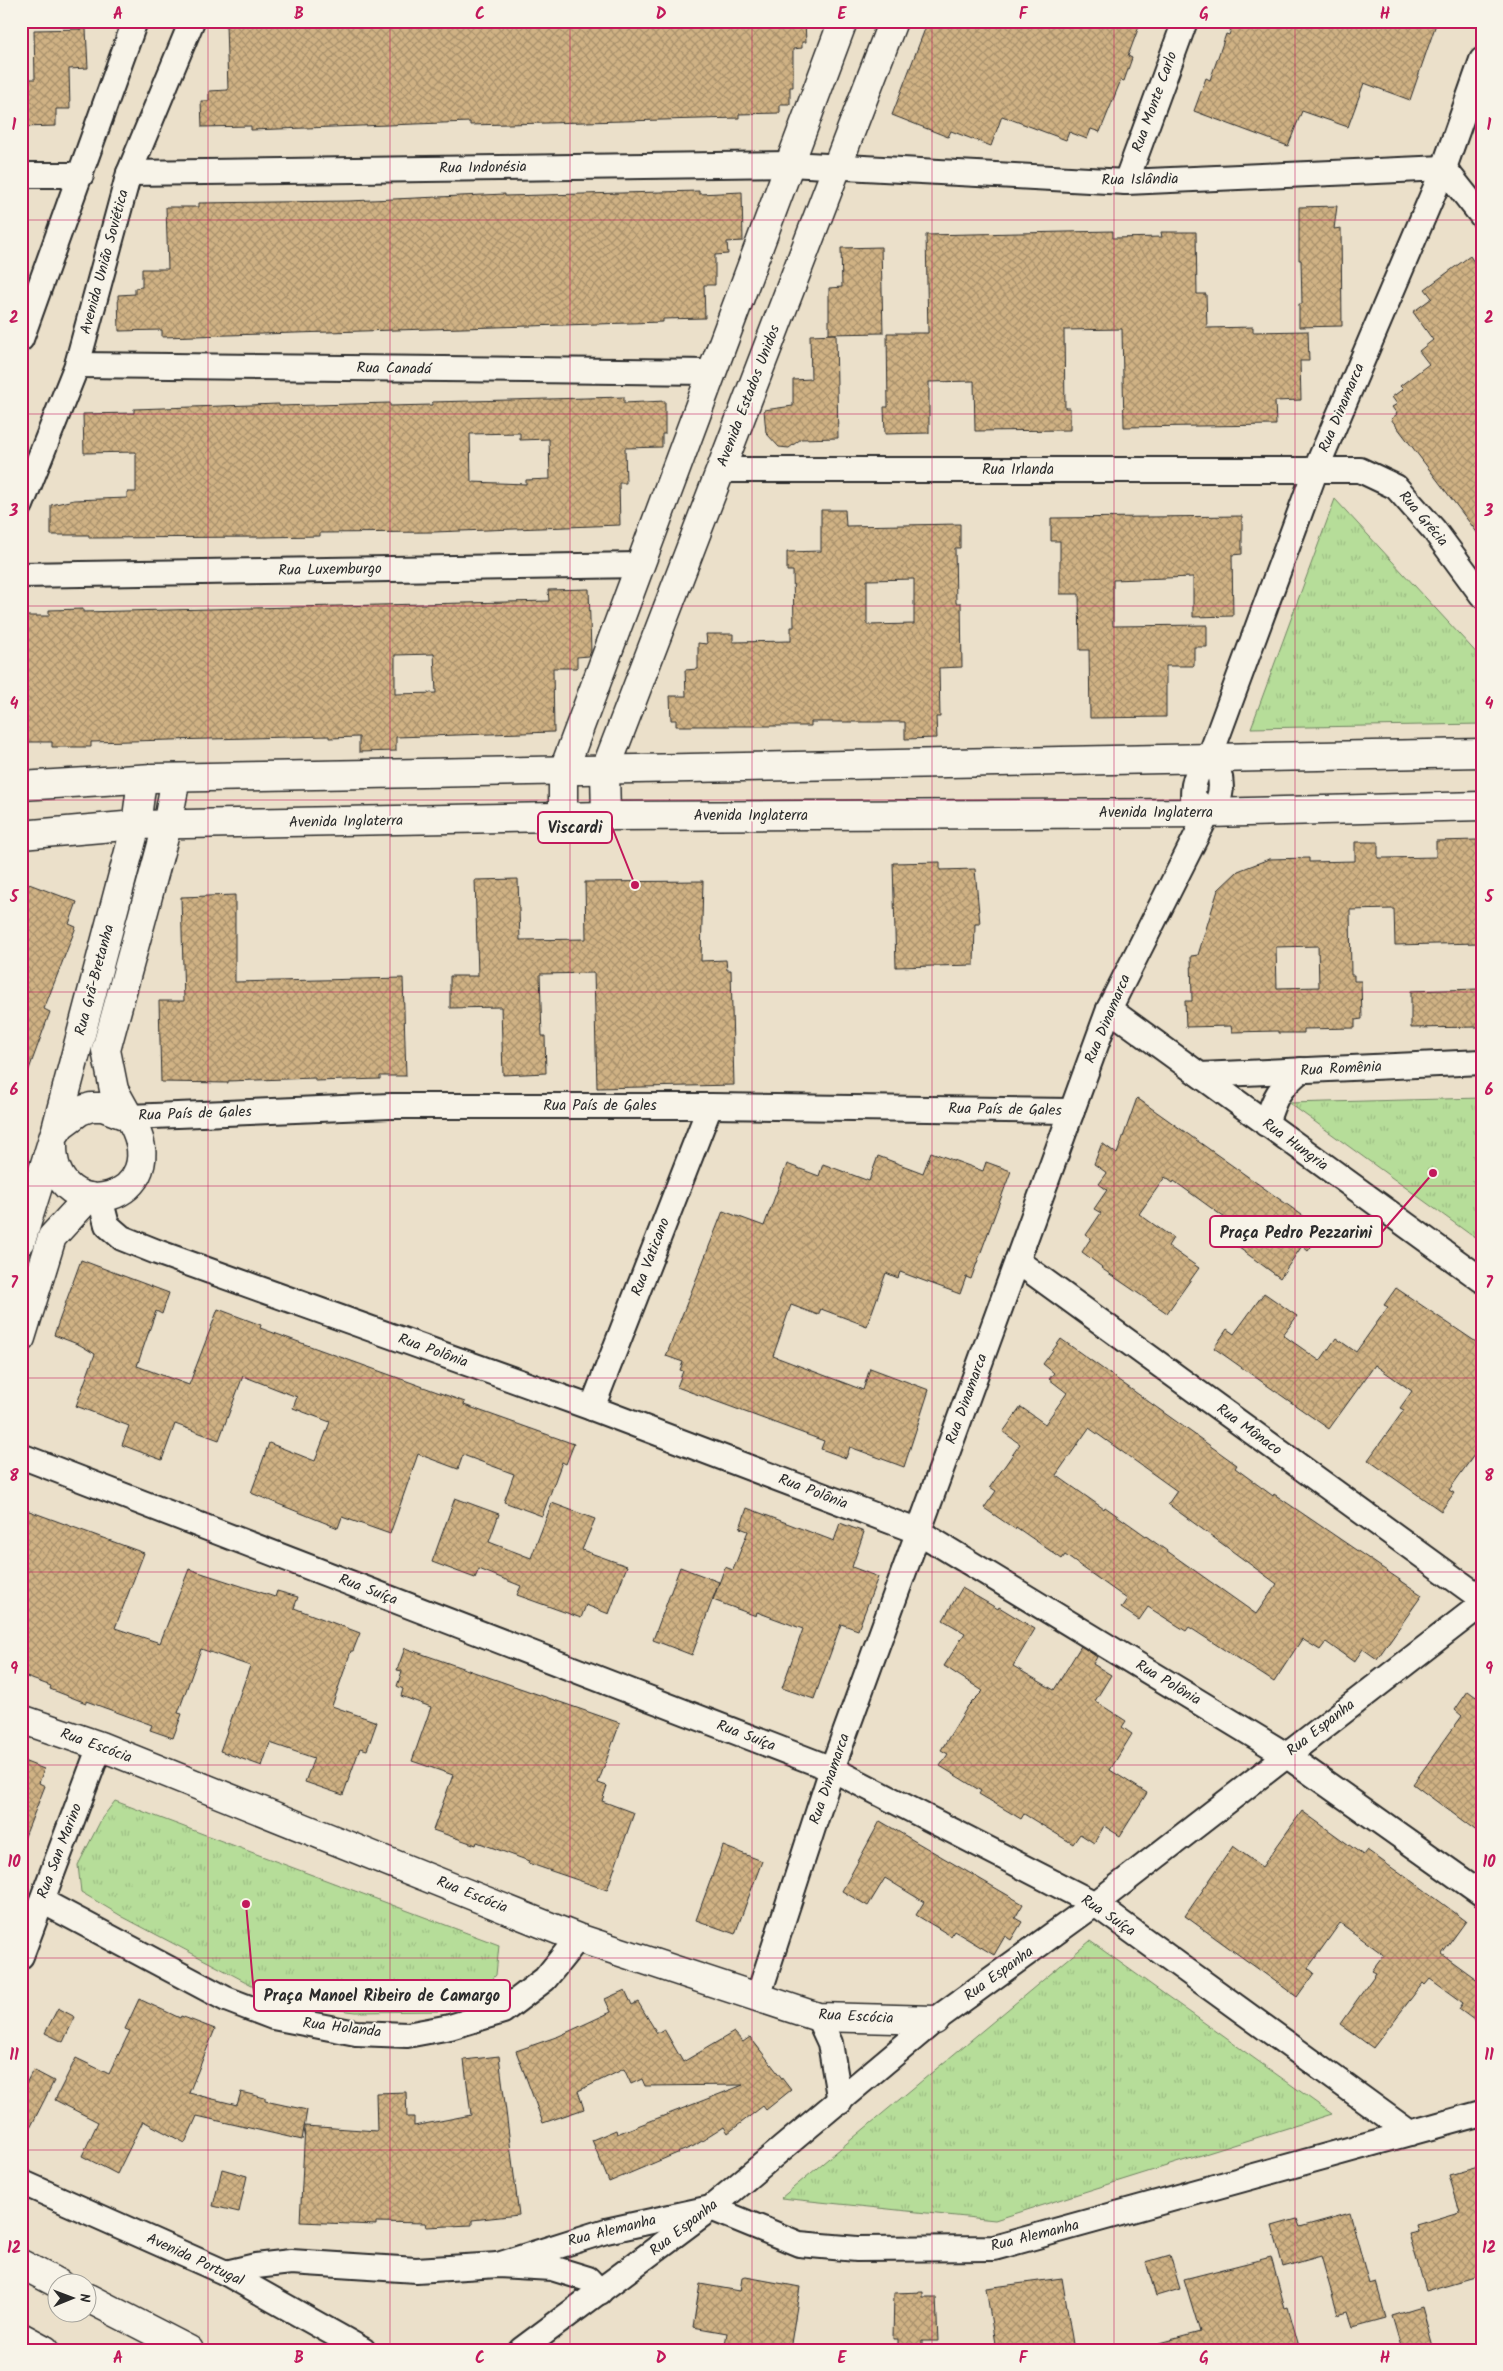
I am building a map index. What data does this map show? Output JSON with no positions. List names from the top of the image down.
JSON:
{
  "streets": {
    "main road": [
      "Avenida Estados Unidos",
      "Avenida Inglaterra",
      "Rua Grã-Bretanha",
      "Rua Escócia"
    ],
    "street": [
      "Rua Monte Carlo",
      "Rua Indonésia",
      "Rua Islândia",
      "Avenida União Soviética",
      "Rua Canadá",
      "Rua Dinamarca",
      "Rua Irlanda",
      "Rua Grécia",
      "Rua Luxemburgo",
      "Rua Romênia",
      "Rua País de Gales",
      "Rua Hungria",
      "Rua Vaticano",
      "Rua Polônia",
      "Rua Mônaco",
      "Rua Suíça",
      "Rua Espanha",
      "Rua San Marino",
      "Rua Holanda",
      "Rua Alemanha",
      "Avenida Portugal"
    ]
  },
  "crossings": [
    ["Rua Monte Carlo", "Rua Islândia"],
    ["Rua Indonésia", "Rua Islândia"],
    ["Rua Indonésia", "Avenida União Soviética"],
    ["Rua Indonésia", "Avenida Estados Unidos"],
    ["Rua Islândia", "Avenida Estados Unidos"],
    ["Rua Islândia", "Rua Dinamarca"],
    ["Avenida União Soviética", "Rua Canadá"],
    ["Avenida Estados Unidos", "Rua Irlanda"],
    ["Rua Dinamarca", "Rua Irlanda"],
    ["Rua Dinamarca", "Rua Grécia"],
    ["Rua Dinamarca", "Avenida Inglaterra"],
    ["Rua Dinamarca", "Rua País de Gales"],
    ["Rua Dinamarca", "Rua Hungria"],
    ["Rua Dinamarca", "Rua Polônia"],
    ["Rua Dinamarca", "Rua Mônaco"],
    ["Rua Dinamarca", "Rua Suíça"],
    ["Rua Dinamarca", "Rua Escócia"],
    ["Rua Irlanda", "Rua Grécia"],
    ["Avenida Inglaterra", "Rua Grã-Bretanha"],
    ["Rua Grã-Bretanha", "Rua País de Gales"],
    ["Rua Grã-Bretanha", "Rua Polônia"],
    ["Rua Romênia", "Rua Hungria"],
    ["Rua País de Gales", "Rua Vaticano"],
    ["Rua País de Gales", "Rua Polônia"],
    ["Rua Vaticano", "Rua Polônia"],
    ["Rua Polônia", "Rua Espanha"],
    ["Rua Suíça", "Rua Espanha"],
    ["Rua Suíça", "Rua Alemanha"],
    ["Rua Espanha", "Rua Escócia"],
    ["Rua Espanha", "Rua Alemanha"],
    ["Rua Escócia", "Rua San Marino"],
    ["Rua Escócia", "Rua Holanda"],
    ["Rua San Marino", "Rua Holanda"],
    ["Rua Alemanha", "Avenida Portugal"]
  ],
  "places": ["Viscardi", "Praça Pedro Pezzarini", "Praça Manoel Ribeiro de Camargo"],
  "north": "right",
  "grid": {
    "columns": [
      "A",
      "B",
      "C",
      "D",
      "E",
      "F",
      "G",
      "H"
    ],
    "rows": [
      "1",
      "2",
      "3",
      "4",
      "5",
      "6",
      "7",
      "8",
      "9",
      "10",
      "11",
      "12"
    ]
  }
}
